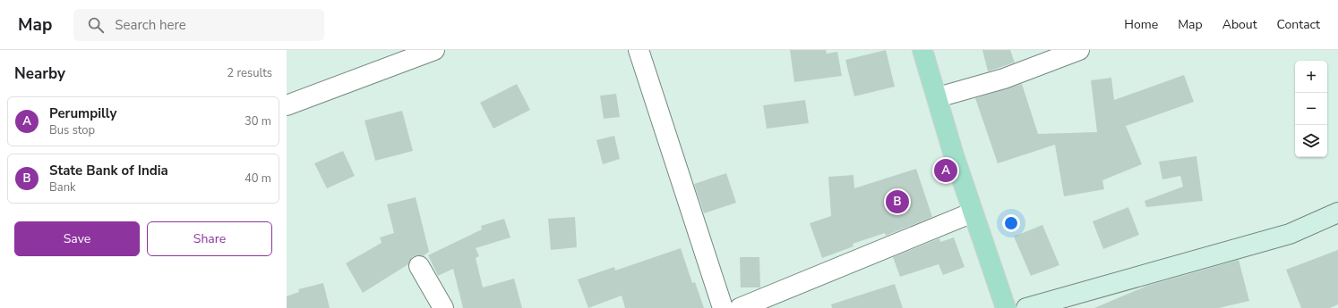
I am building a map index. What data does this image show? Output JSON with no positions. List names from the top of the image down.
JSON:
{
  "page": {
    "header": "Map",
    "search": "Search here",
    "nav": [
      "Home",
      "Map",
      "About",
      "Contact"
    ],
    "heading": ["Nearby", "2 results"],
    "map_buttons": ["+", "−"],
    "list": [
      {
        "mark": "A",
        "name": "Perumpilly",
        "note": "Bus stop",
        "value": "30 m"
      },
      {
        "mark": "B",
        "name": "State Bank of India",
        "note": "Bank",
        "value": "40 m"
      }
    ],
    "pins": ["A", "B"],
    "buttons": ["Save", "Share"]
  }
}
